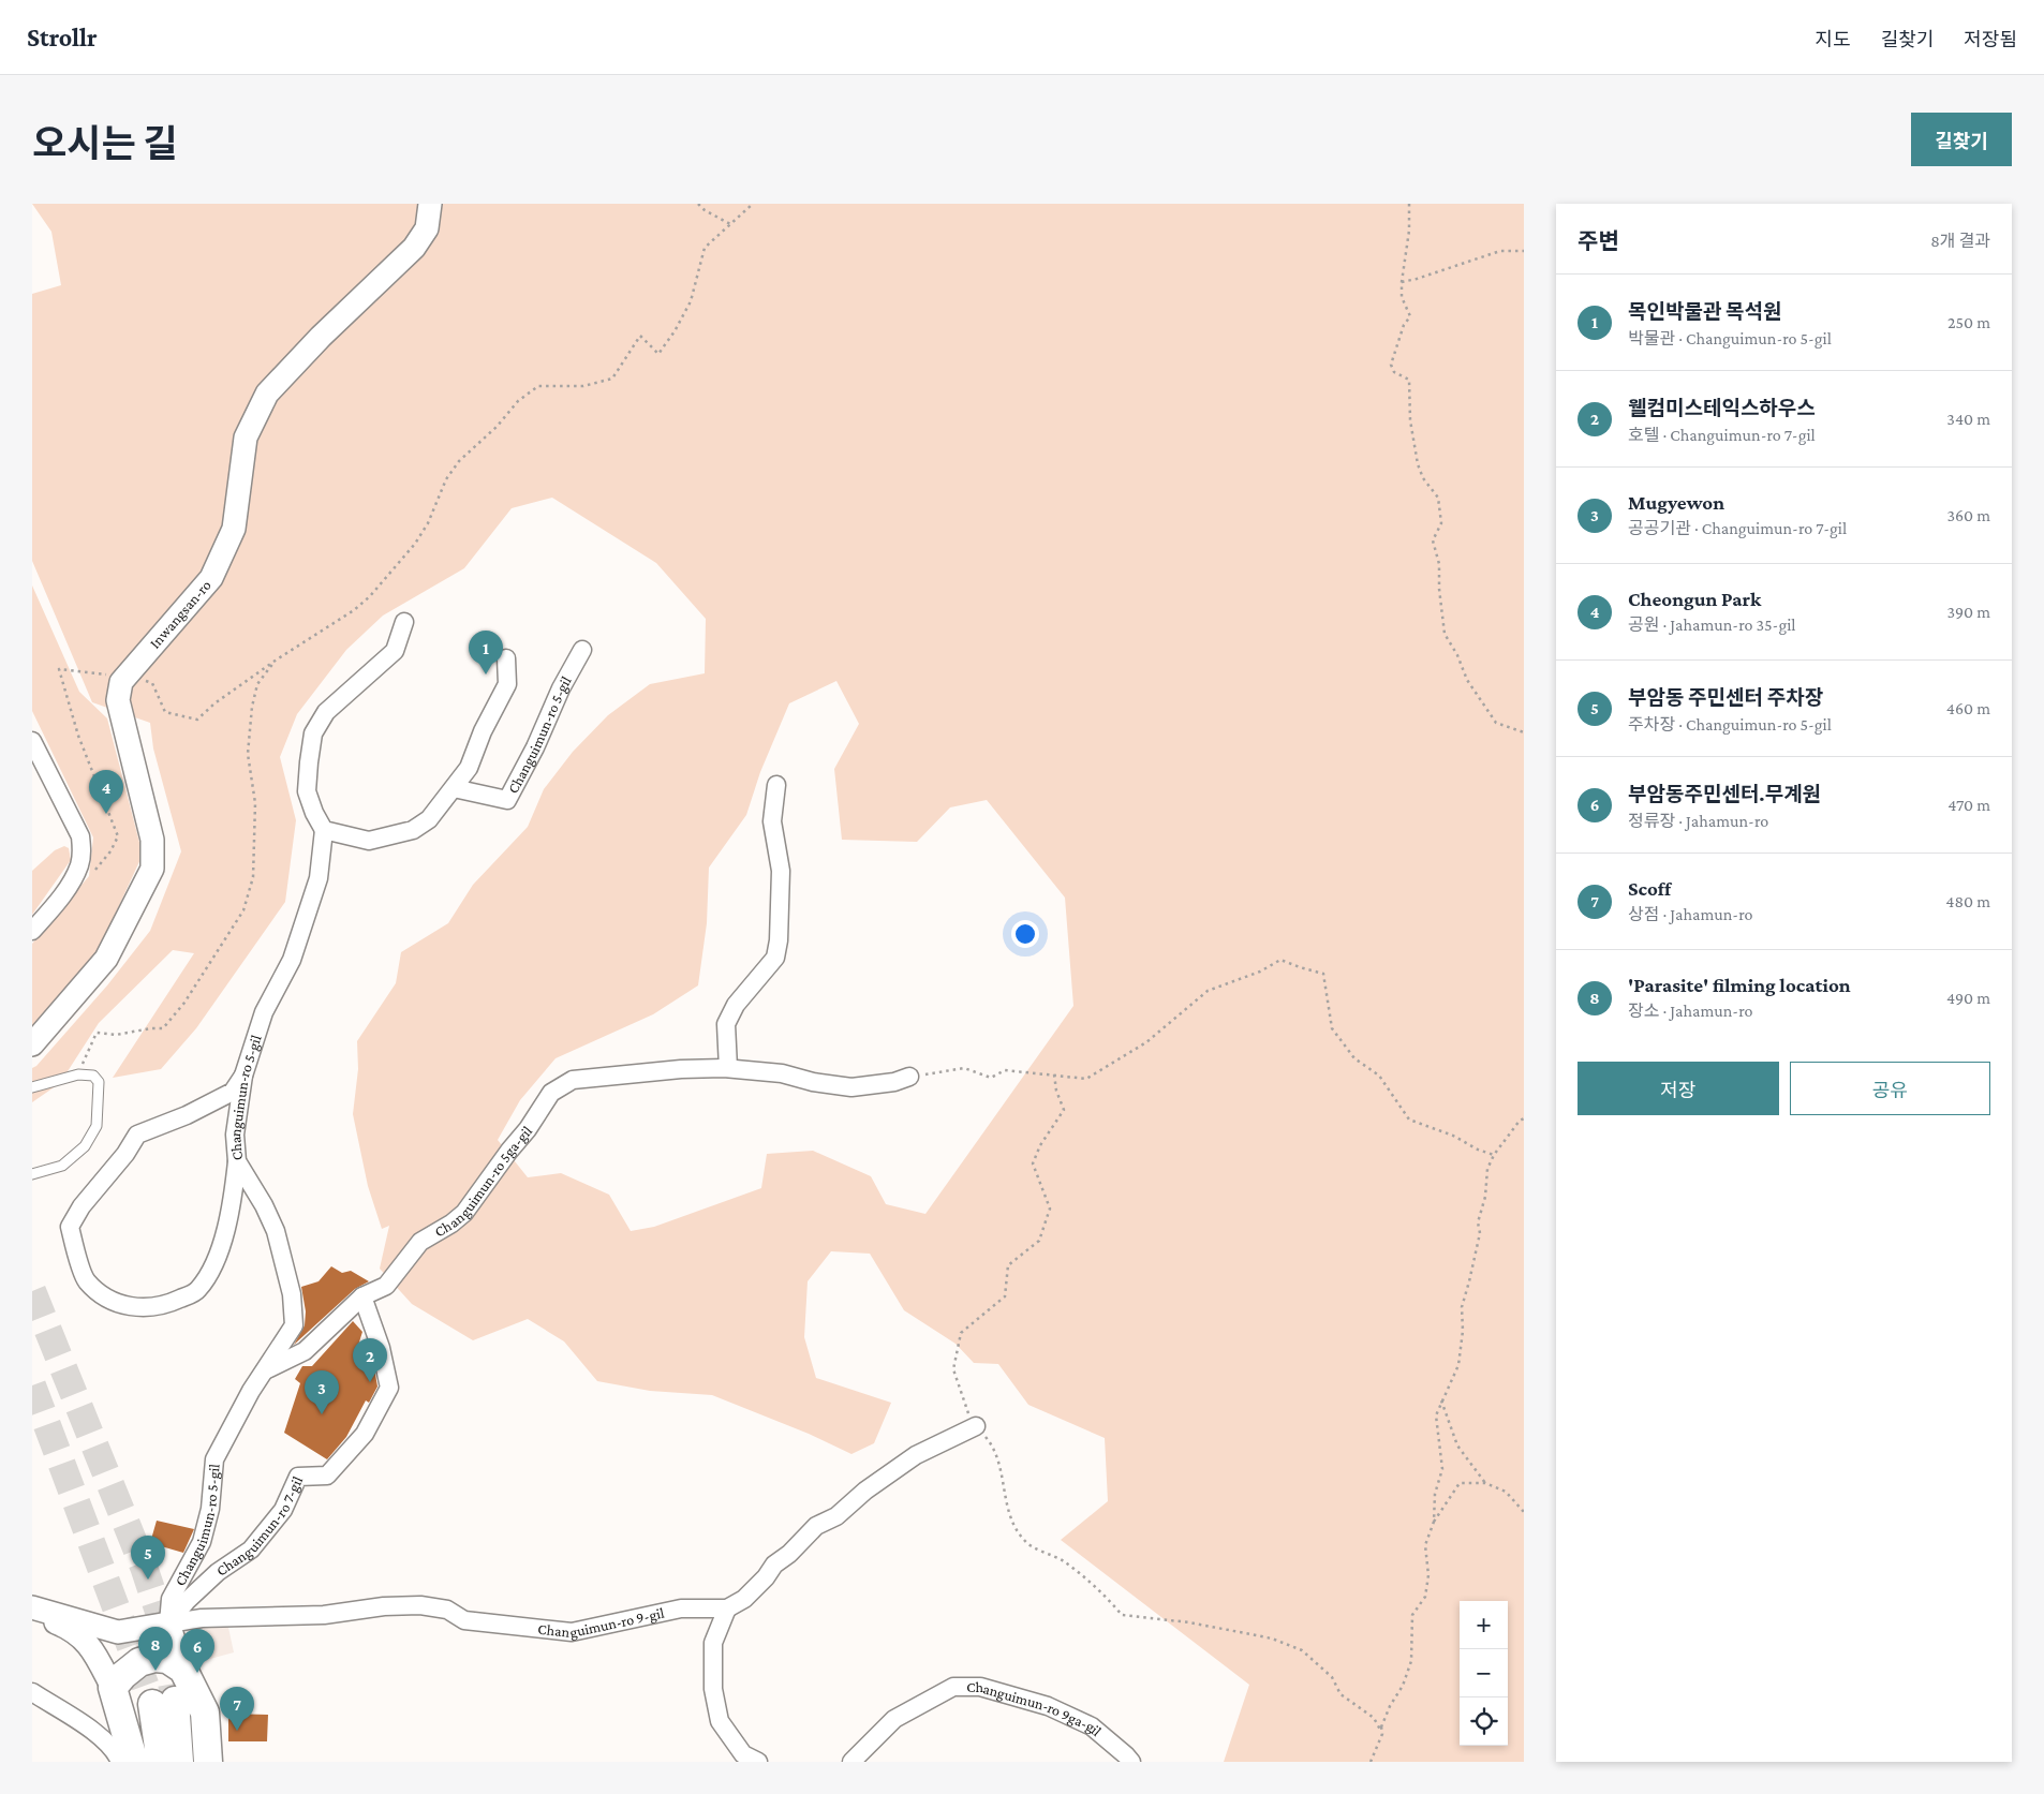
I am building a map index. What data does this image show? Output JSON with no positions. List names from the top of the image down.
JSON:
{
  "streets": {
    "street": [
      "Inwangsan-ro",
      "Changuimun-ro 5-gil",
      "Changuimun-ro 5ga-gil",
      "Changuimun-ro 7-gil",
      "Changuimun-ro 9-gil",
      "Changuimun-ro 9ga-gil"
    ]
  },
  "crossings": [
    ["Changuimun-ro 5-gil", "Changuimun-ro 5ga-gil"],
    ["Changuimun-ro 5-gil", "Changuimun-ro 7-gil"],
    ["Changuimun-ro 5-gil", "Changuimun-ro 9-gil"],
    ["Changuimun-ro 5ga-gil", "Changuimun-ro 7-gil"],
    ["Changuimun-ro 7-gil", "Changuimun-ro 9-gil"]
  ],
  "page": {
    "header": "Strollr",
    "nav": ["지도", "길찾기", "저장됨"],
    "title": "오시는 길",
    "buttons": [
      "길찾기",
      ["저장", "공유"]
    ],
    "heading": ["주변", "8개 결과"],
    "list": [
      {
        "mark": "1",
        "name": "목인박물관 목석원",
        "note": "박물관 · Changuimun-ro 5-gil",
        "value": "250 m"
      },
      {
        "mark": "2",
        "name": "웰컴미스테익스하우스",
        "note": "호텔 · Changuimun-ro 7-gil",
        "value": "340 m"
      },
      {
        "mark": "3",
        "name": "Mugyewon",
        "note": "공공기관 · Changuimun-ro 7-gil",
        "value": "360 m"
      },
      {
        "mark": "4",
        "name": "Cheongun Park",
        "note": "공원 · Jahamun-ro 35-gil",
        "value": "390 m"
      },
      {
        "mark": "5",
        "name": "부암동 주민센터 주차장",
        "note": "주차장 · Changuimun-ro 5-gil",
        "value": "460 m"
      },
      {
        "mark": "6",
        "name": "부암동주민센터.무계원",
        "note": "정류장 · Jahamun-ro",
        "value": "470 m"
      },
      {
        "mark": "7",
        "name": "Scoff",
        "note": "상점 · Jahamun-ro",
        "value": "480 m"
      },
      {
        "mark": "8",
        "name": "'Parasite' filming location",
        "note": "장소 · Jahamun-ro",
        "value": "490 m"
      }
    ],
    "pins": [
      "1",
      "4",
      "2",
      "3",
      "5",
      "8",
      "6",
      "7"
    ],
    "map_buttons": ["+", "−"]
  }
}
